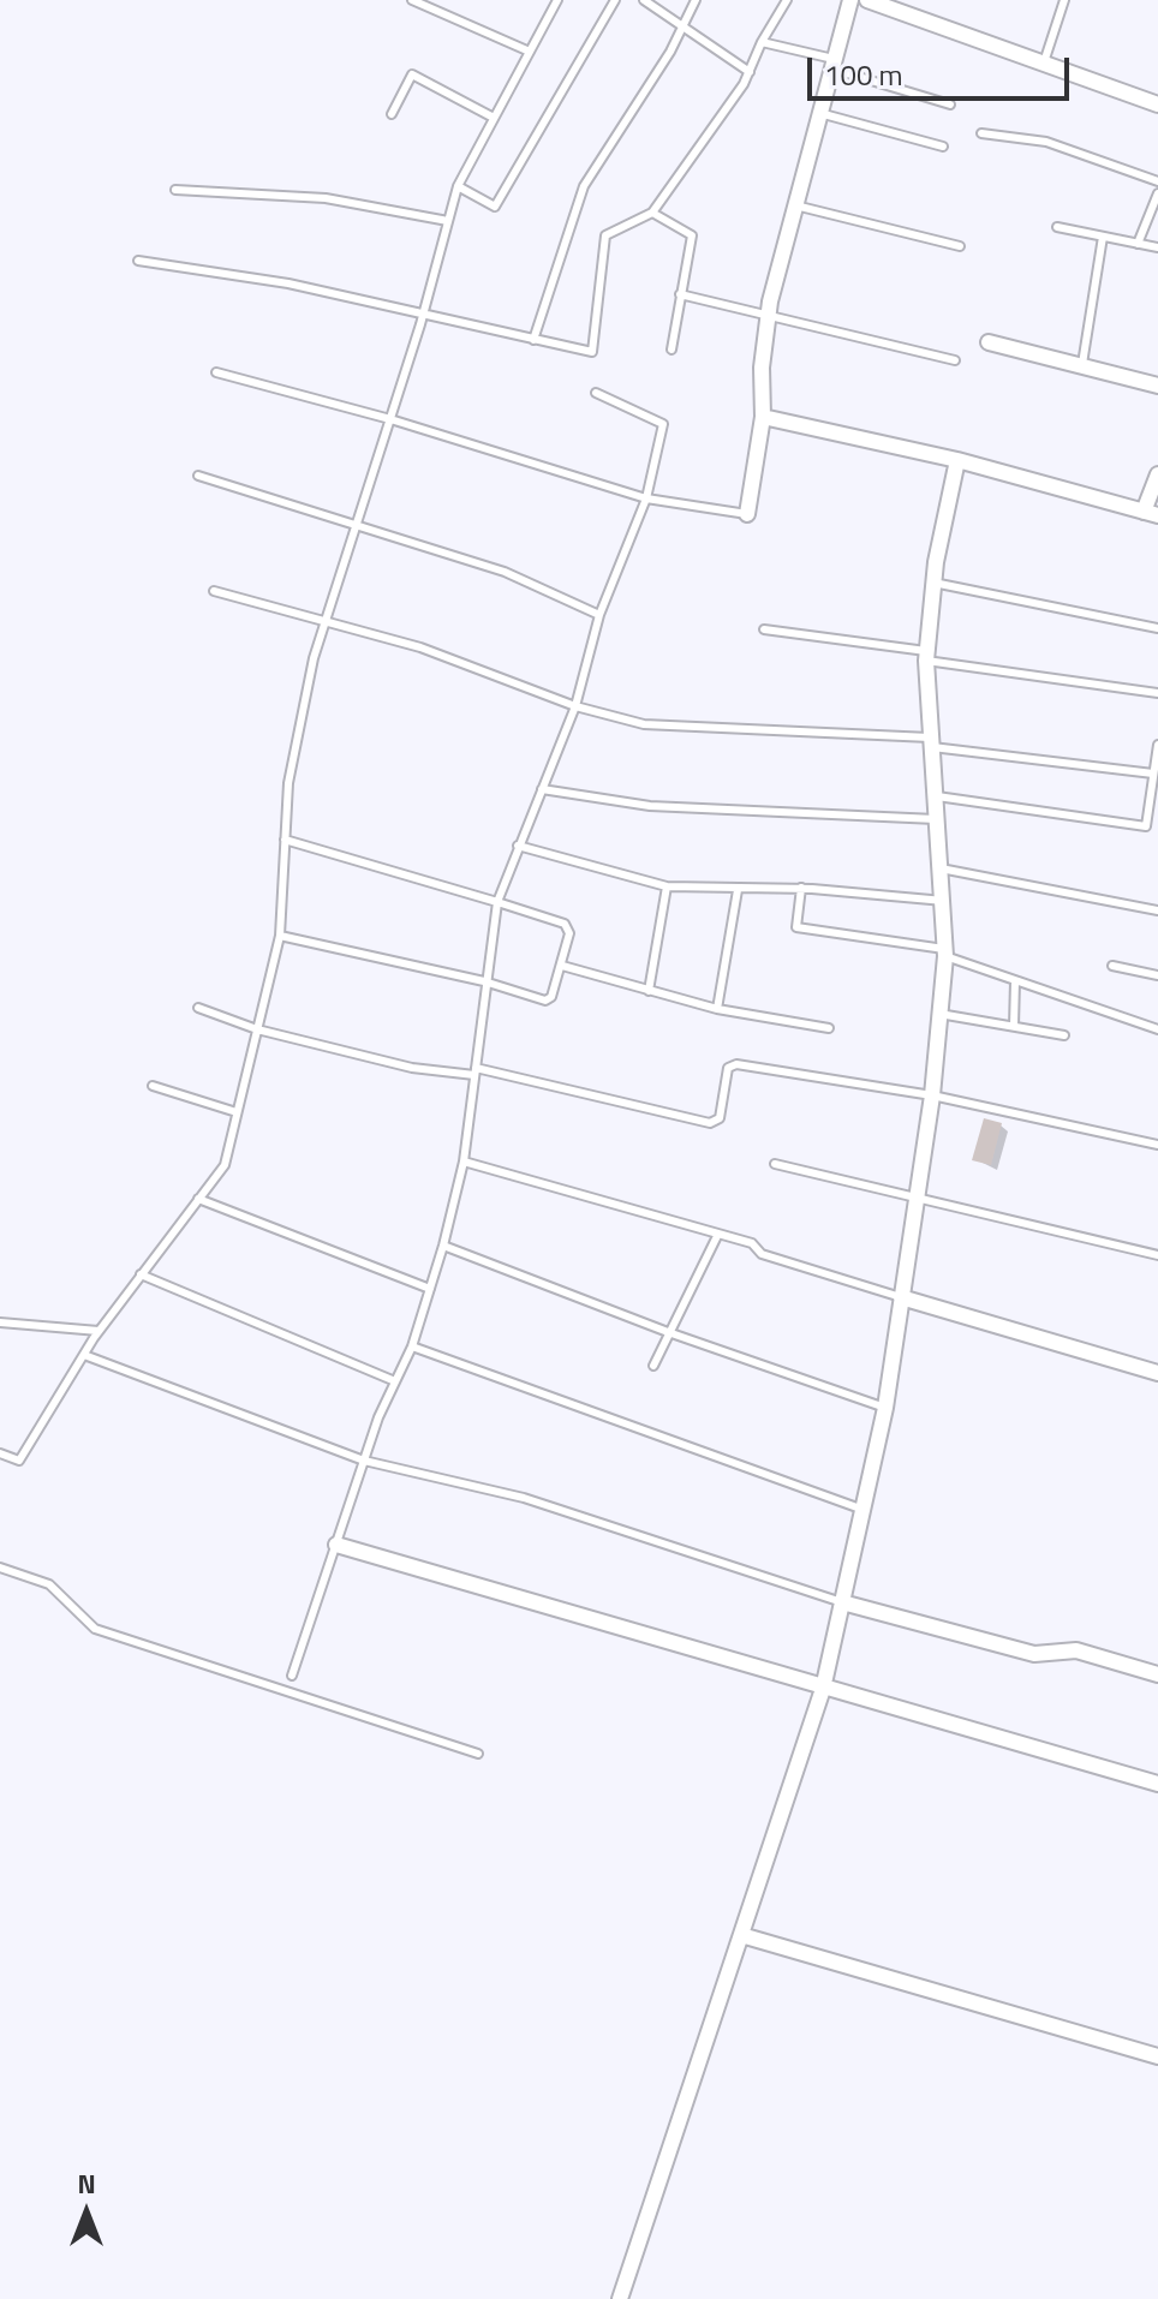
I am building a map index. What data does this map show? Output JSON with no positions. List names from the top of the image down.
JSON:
{
  "scale_bar": "100 m",
  "north": "top"
}
